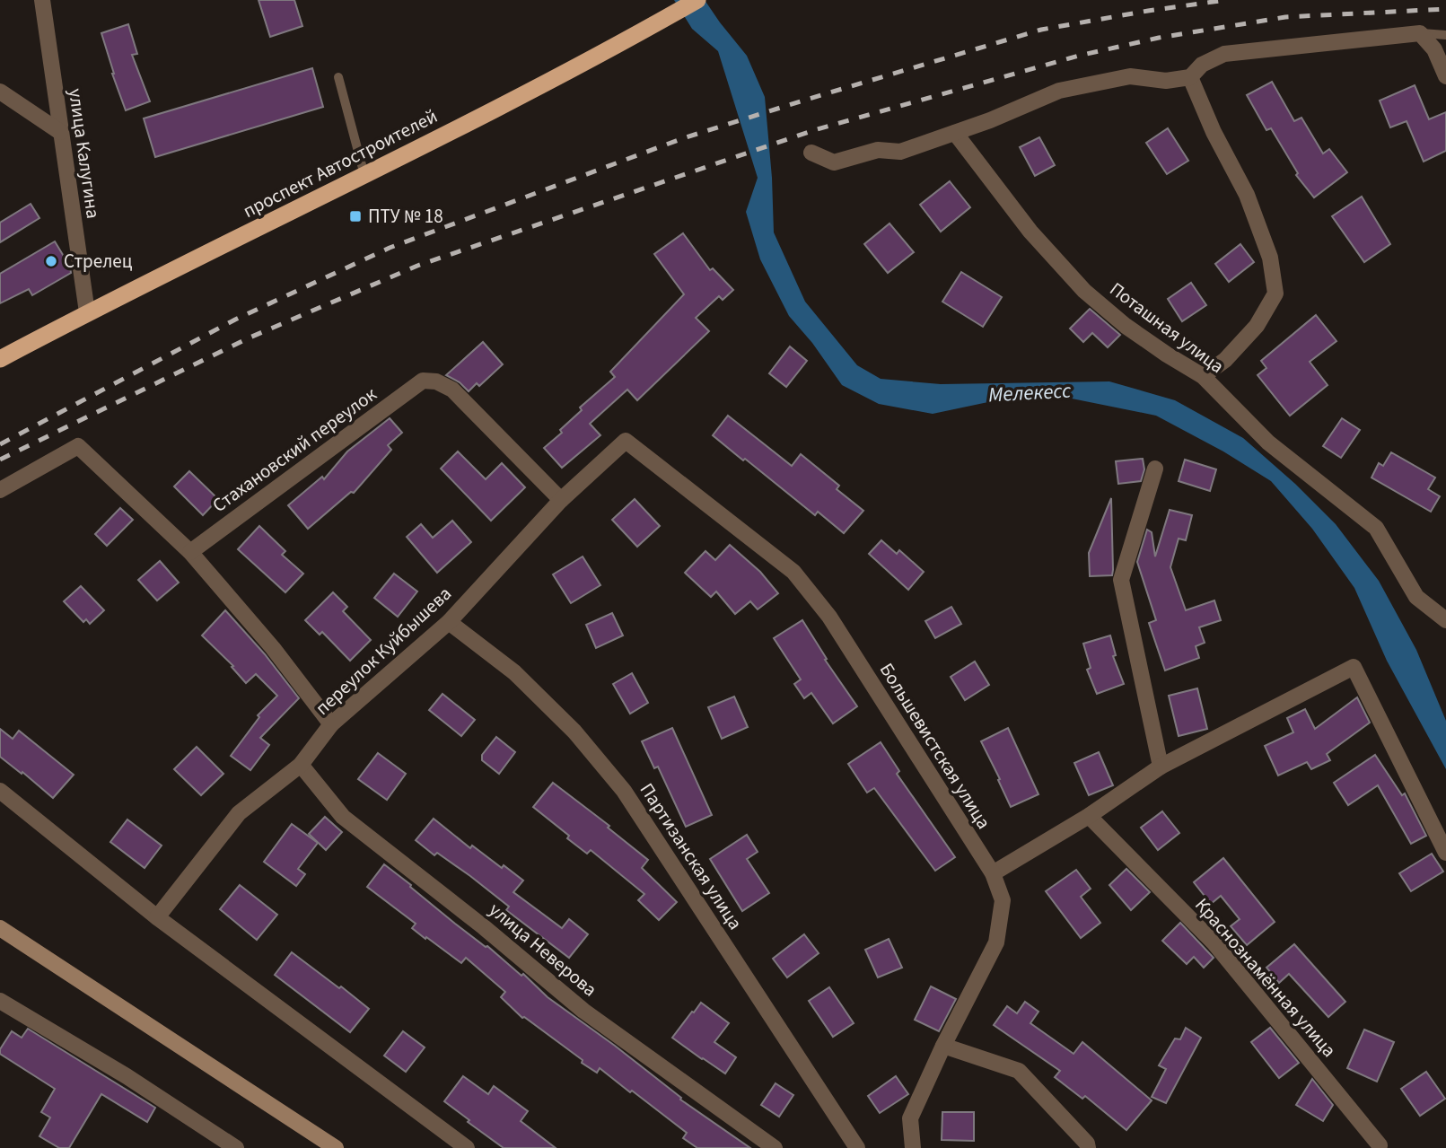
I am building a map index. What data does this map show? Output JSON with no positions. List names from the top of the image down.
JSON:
{
  "streets": {
    "highway": ["проспект Автостроителей"],
    "street": [
      "улица Калугина",
      "Поташная улица",
      "Стахановский переулок",
      "переулок Куйбышева",
      "Большевистская улица",
      "Партизанская улица",
      "улица Неверова",
      "Краснознамённая улица"
    ]
  },
  "crossings": [
    ["улица Калугина", "проспект Автостроителей"],
    ["Стахановский переулок", "переулок Куйбышева"],
    ["переулок Куйбышева", "Большевистская улица"],
    ["переулок Куйбышева", "Партизанская улица"],
    ["переулок Куйбышева", "улица Неверова"]
  ],
  "water": ["Мелекесс"],
  "places": {
    "transit": ["ПТУ № 18"],
    "other": ["Стрелец"]
  }
}
